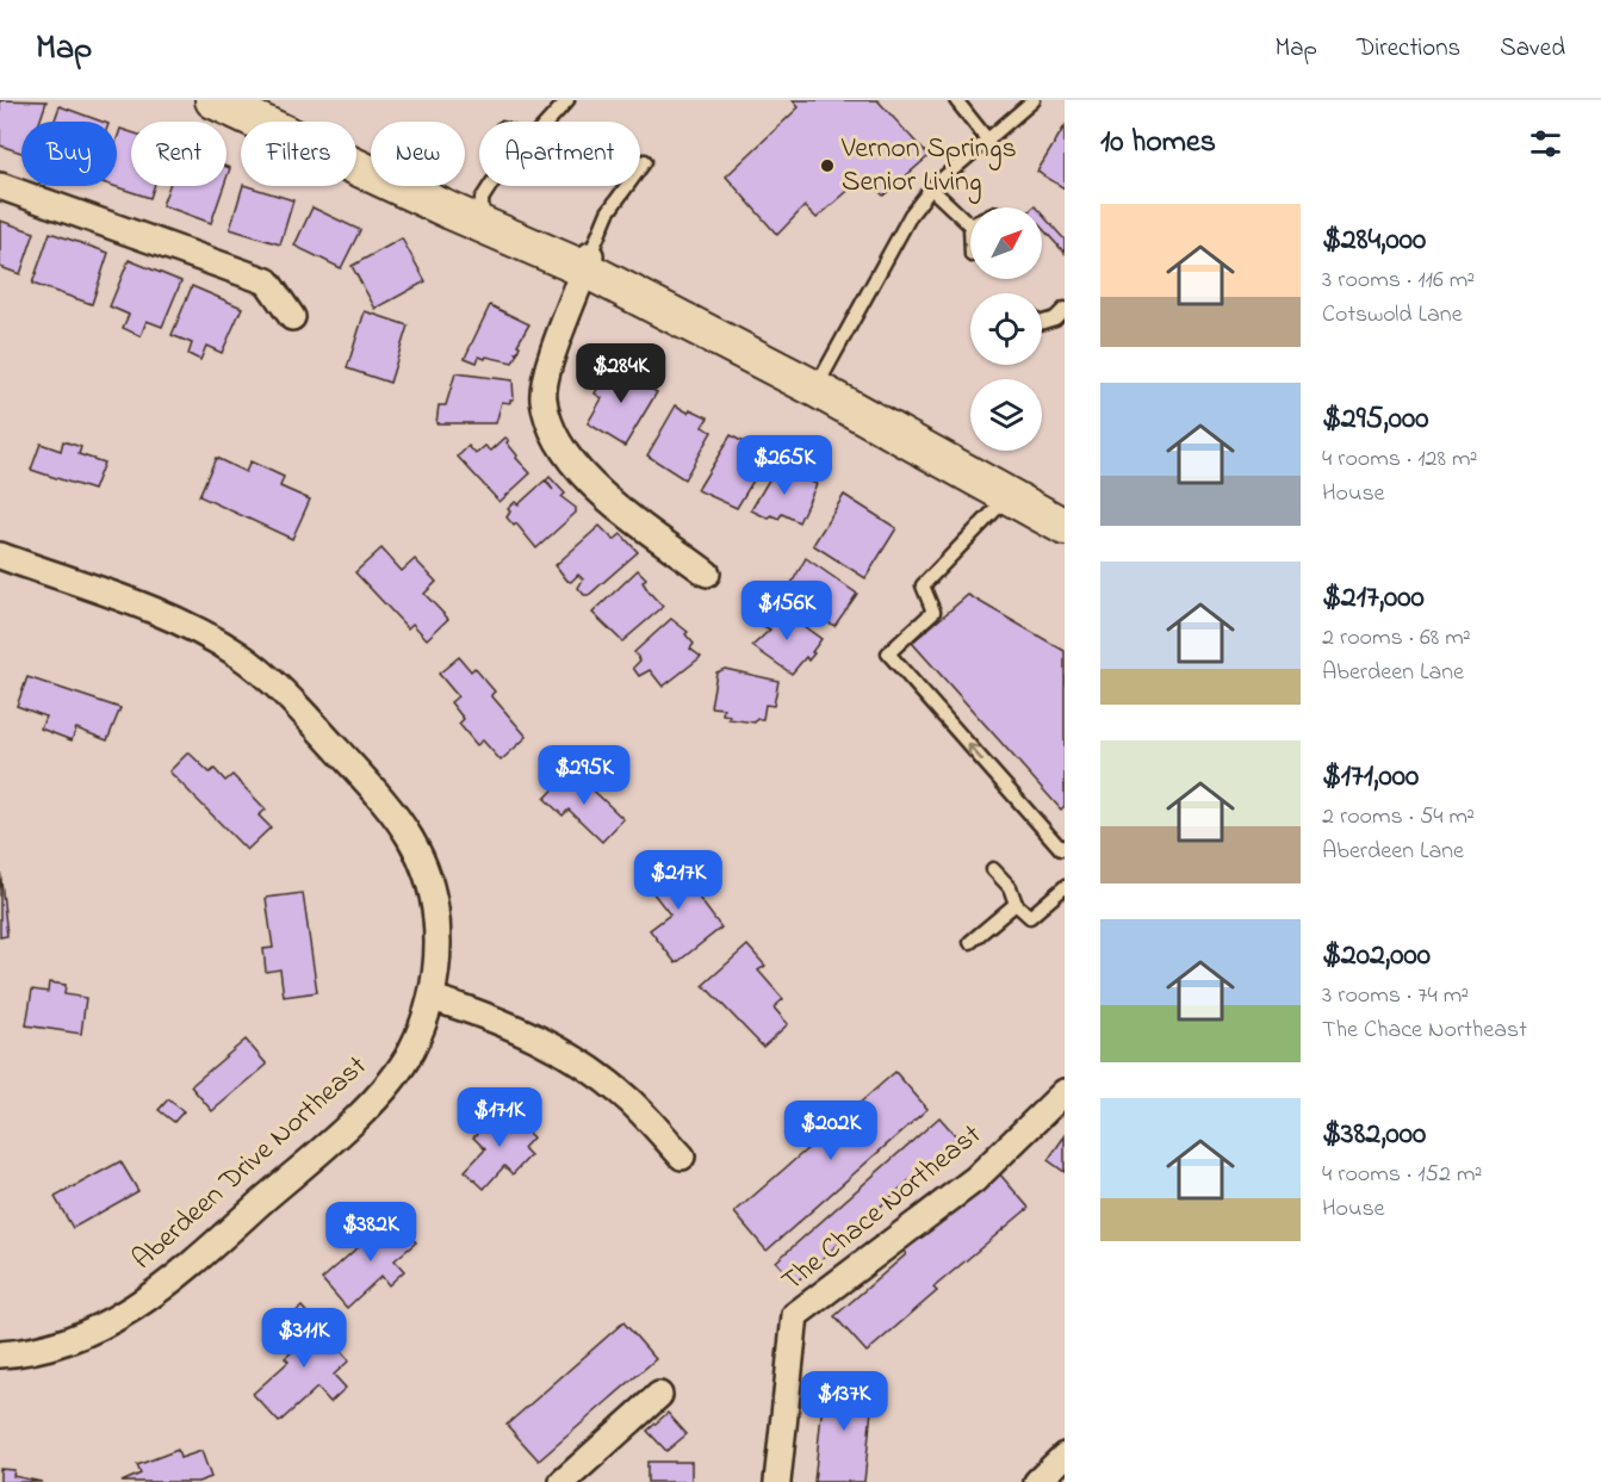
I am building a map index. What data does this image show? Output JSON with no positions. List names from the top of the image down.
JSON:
{
  "streets": {
    "street": ["Aberdeen Drive Northeast", "The Chace Northeast"]
  },
  "places": ["Vernon Springs Senior Living"],
  "north": "top right",
  "page": {
    "header": "Map",
    "nav": ["Map", "Directions", "Saved"],
    "heading": "10 homes",
    "chip": [
      "Buy",
      "Rent",
      "Filters",
      "New",
      "Apartment"
    ],
    "list": [
      {
        "name": "$284,000",
        "note": "3 rooms · 116 m² · Cotswold Lane"
      },
      {
        "name": "$295,000",
        "note": "4 rooms · 128 m² · House"
      },
      {
        "name": "$217,000",
        "note": "2 rooms · 68 m² · Aberdeen Lane"
      },
      {
        "name": "$171,000",
        "note": "2 rooms · 54 m² · Aberdeen Lane"
      },
      {
        "name": "$202,000",
        "note": "3 rooms · 74 m² · The Chace Northeast"
      },
      {
        "name": "$382,000",
        "note": "4 rooms · 152 m² · House"
      }
    ],
    "price": [
      "$284K",
      "$265K",
      "$156K",
      "$295K",
      "$217K",
      "$171K",
      "$202K",
      "$382K",
      "$311K",
      "$137K"
    ]
  }
}
